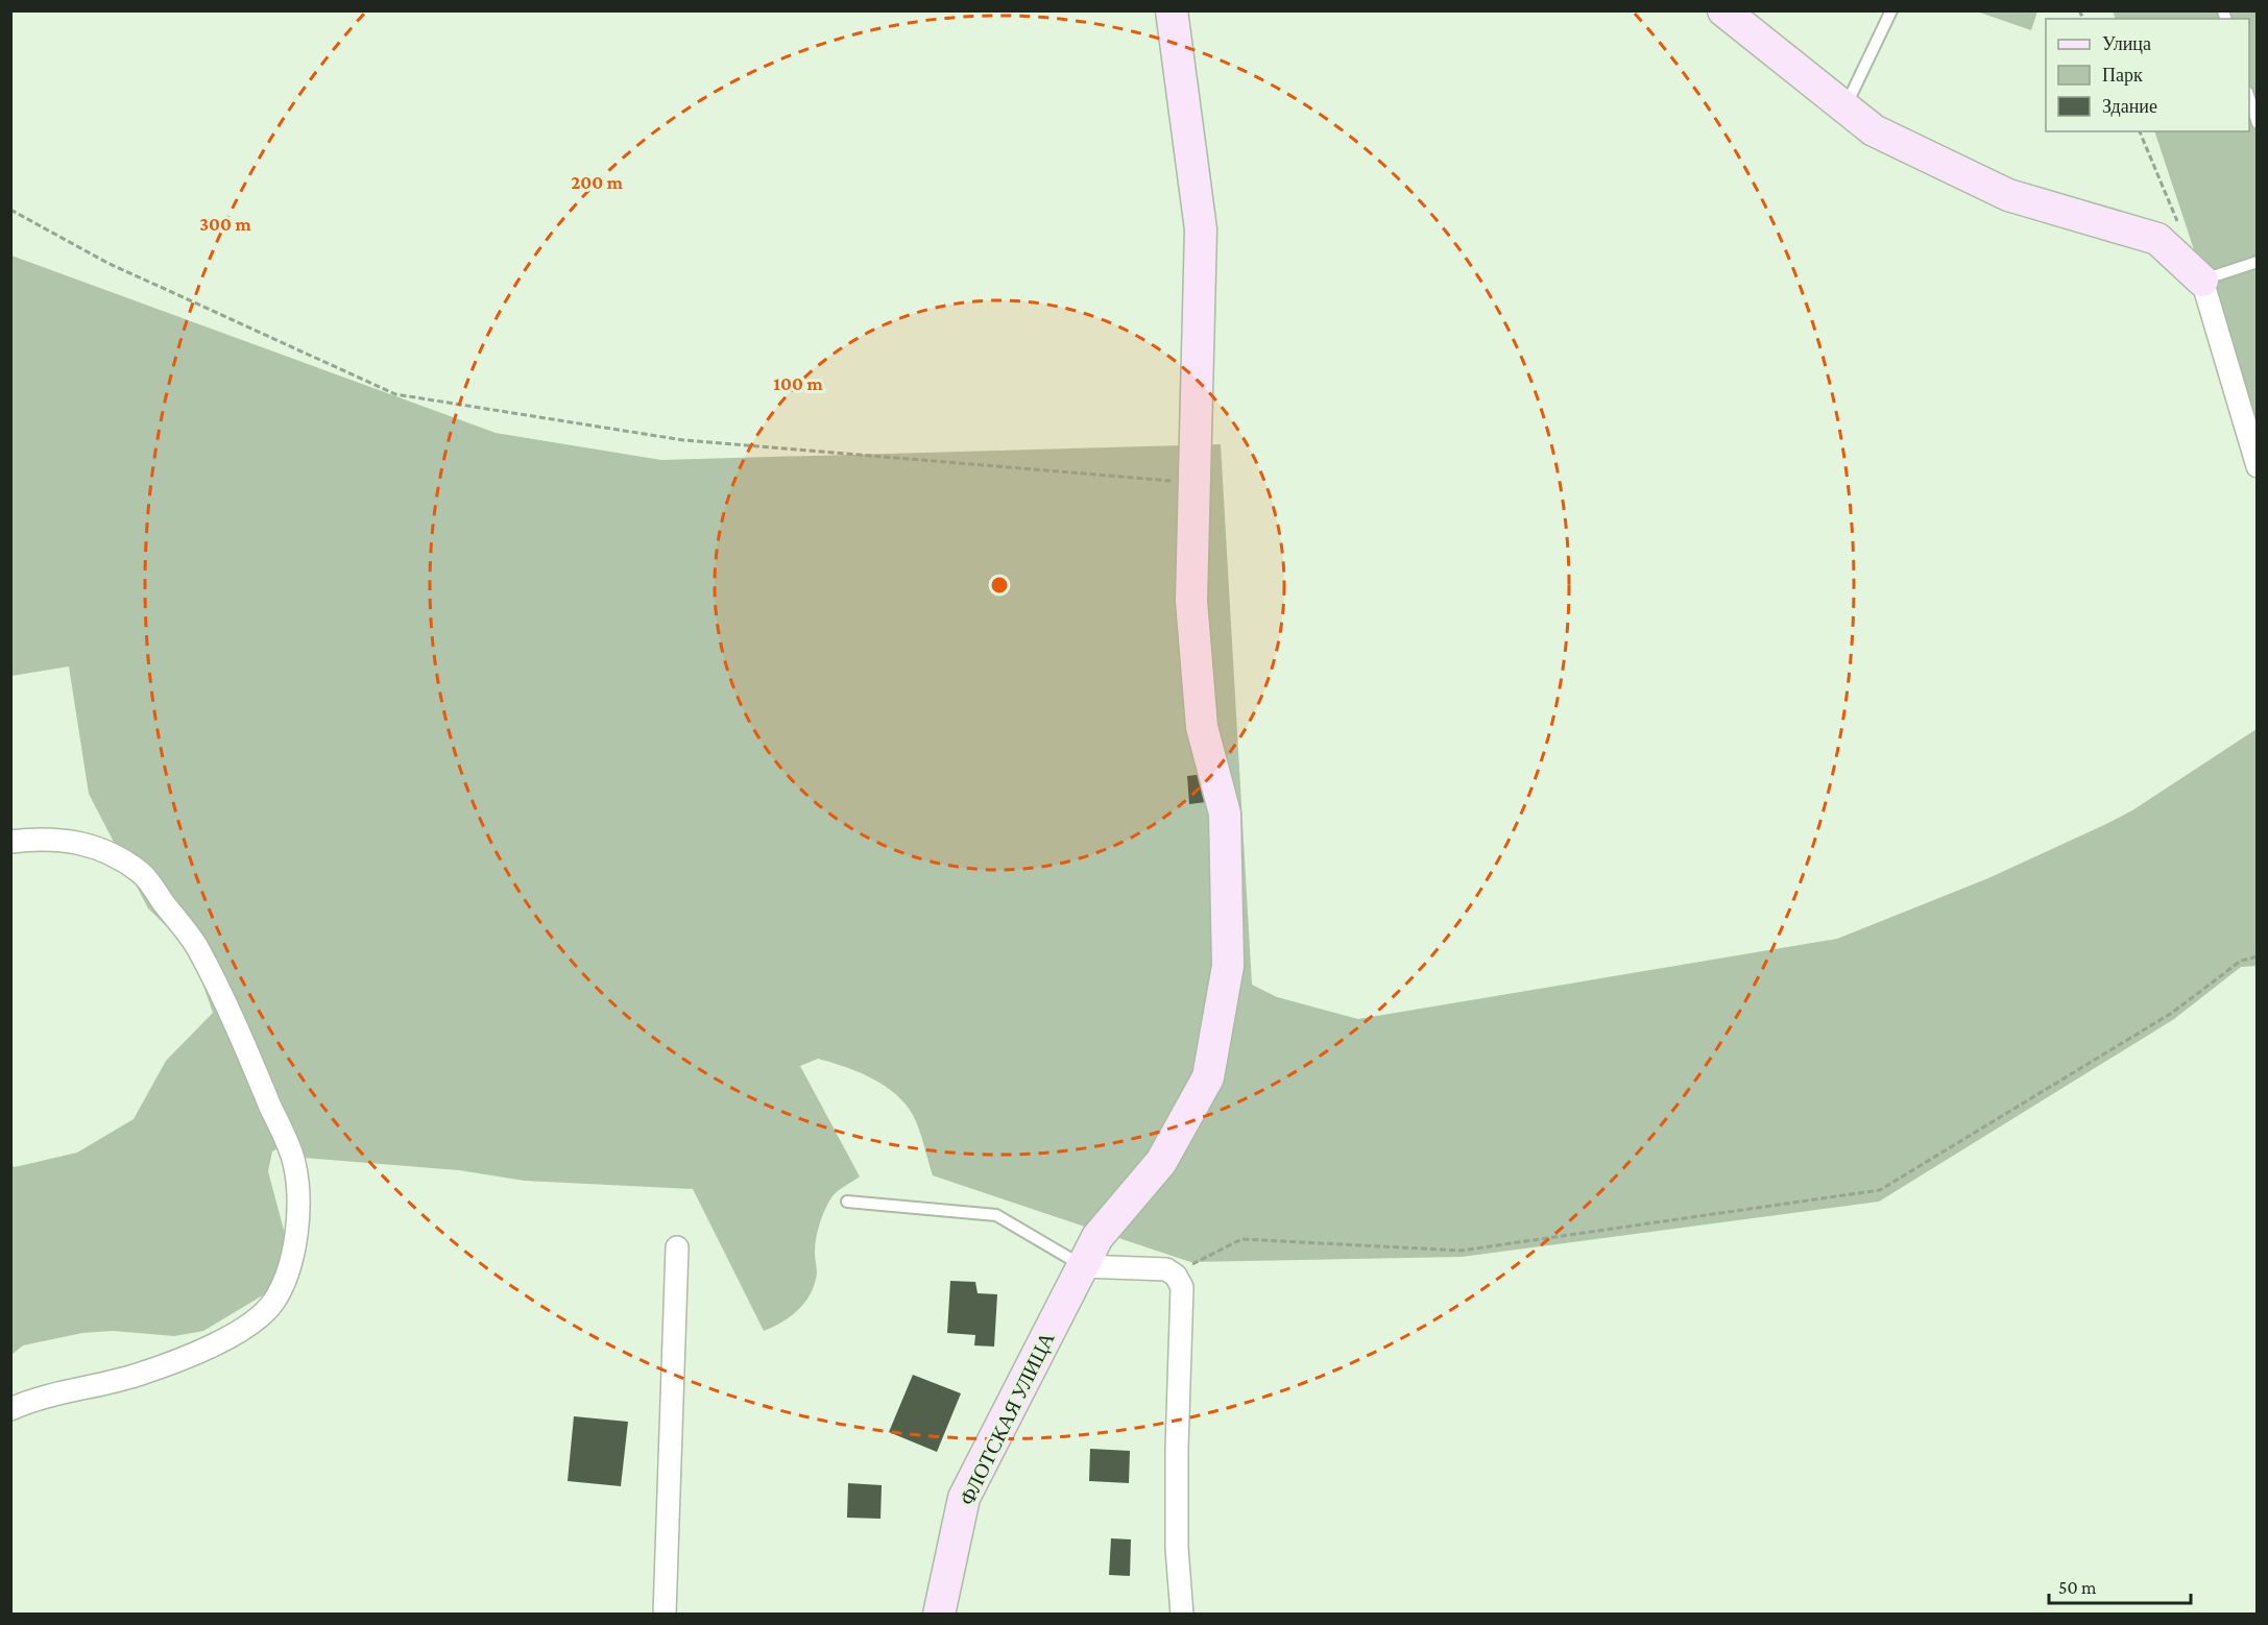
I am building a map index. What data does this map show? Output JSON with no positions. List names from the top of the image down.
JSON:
{
  "streets": {
    "street": ["ФЛОТСКАЯ УЛИЦА"]
  },
  "legend": ["Улица", "Парк", "Здание"],
  "scale_bar": "50 m",
  "rings": ["200 m", "300 m", "100 m"]
}
